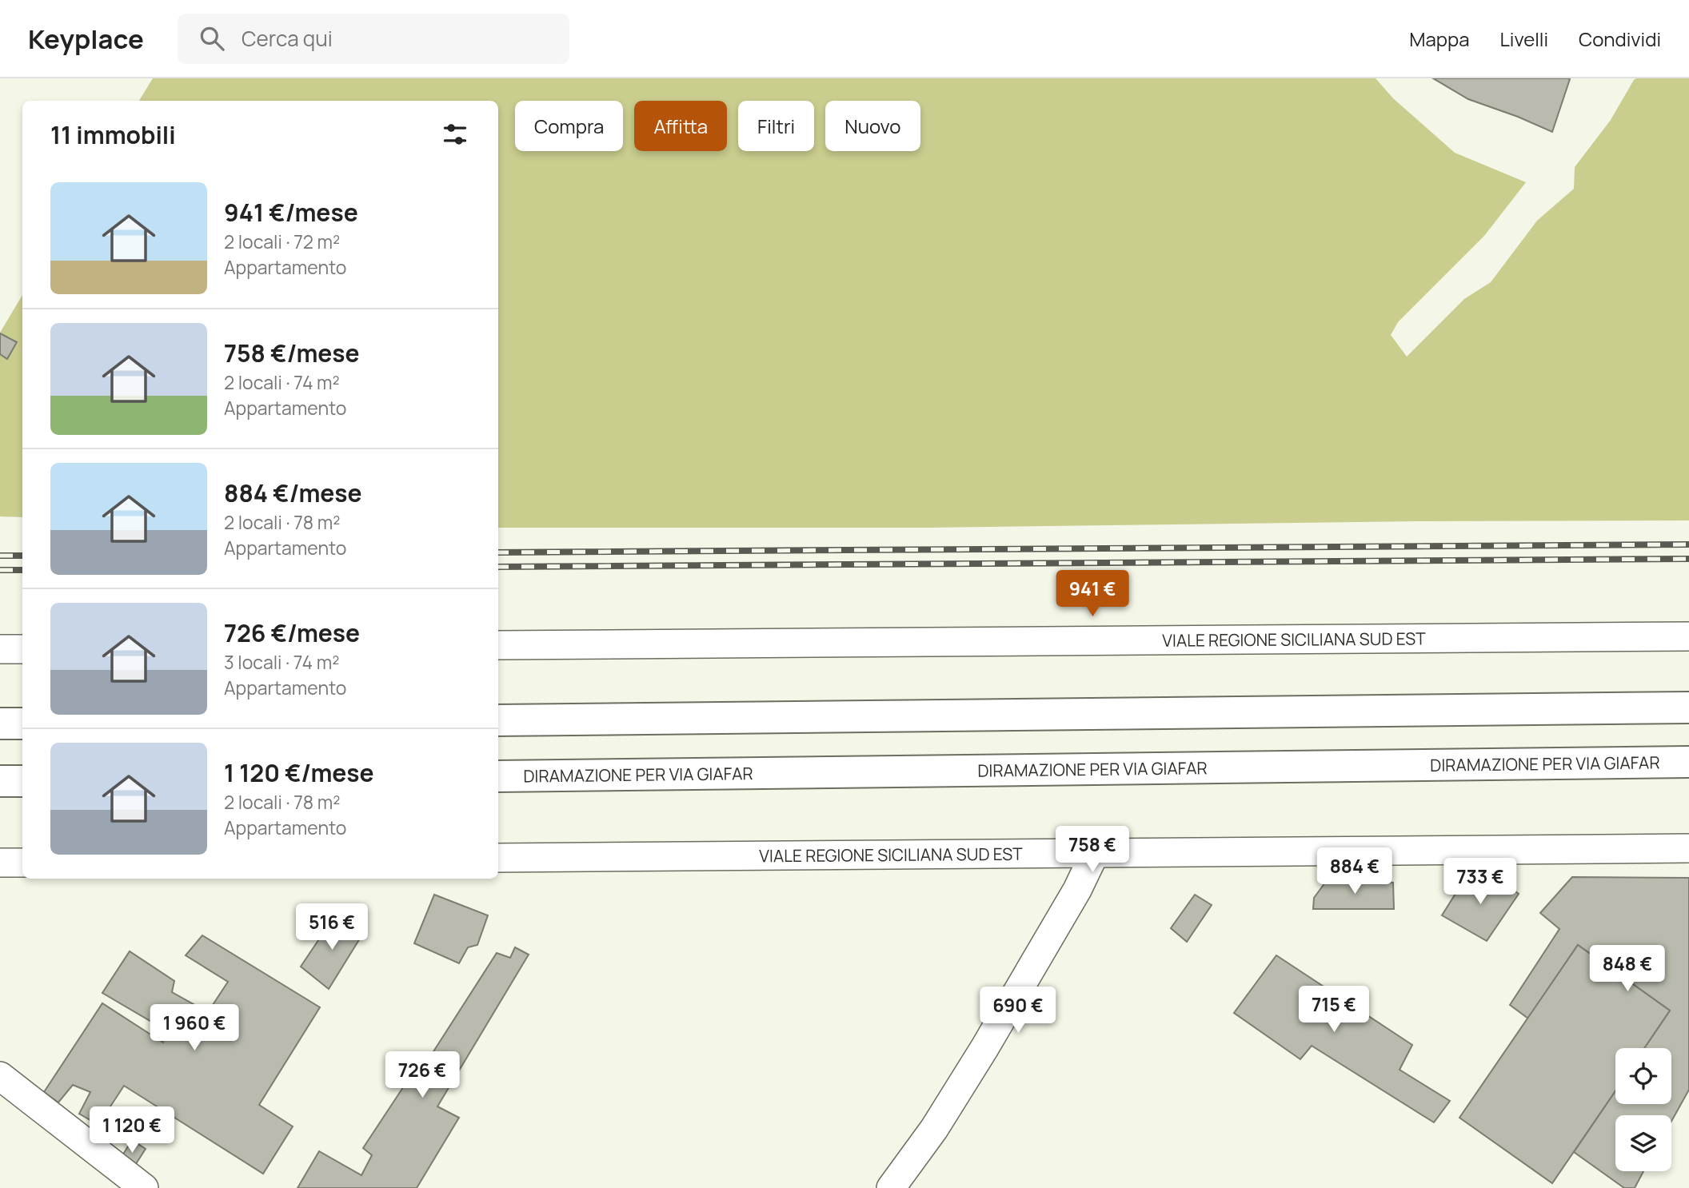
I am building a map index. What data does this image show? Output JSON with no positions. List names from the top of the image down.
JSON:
{
  "streets": {
    "highway": ["DIRAMAZIONE PER VIA GIAFAR"],
    "street": ["VIALE REGIONE SICILIANA SUD EST"]
  },
  "page": {
    "header": "Keyplace",
    "search": "Cerca qui",
    "nav": ["Mappa", "Livelli", "Condividi"],
    "chip": [
      "Compra",
      "Affitta",
      "Filtri",
      "Nuovo"
    ],
    "heading": "11 immobili",
    "list": [
      {
        "name": "941 €/mese",
        "note": "2 locali · 72 m² · Appartamento"
      },
      {
        "name": "758 €/mese",
        "note": "2 locali · 74 m² · Appartamento"
      },
      {
        "name": "884 €/mese",
        "note": "2 locali · 78 m² · Appartamento"
      },
      {
        "name": "726 €/mese",
        "note": "3 locali · 74 m² · Appartamento"
      },
      {
        "name": "1 120 €/mese",
        "note": "2 locali · 78 m² · Appartamento"
      }
    ],
    "price": [
      "941 €",
      "758 €",
      "884 €",
      "733 €",
      "516 €",
      "848 €",
      "715 €",
      "690 €",
      "1 960 €",
      "726 €",
      "1 120 €"
    ]
  }
}
